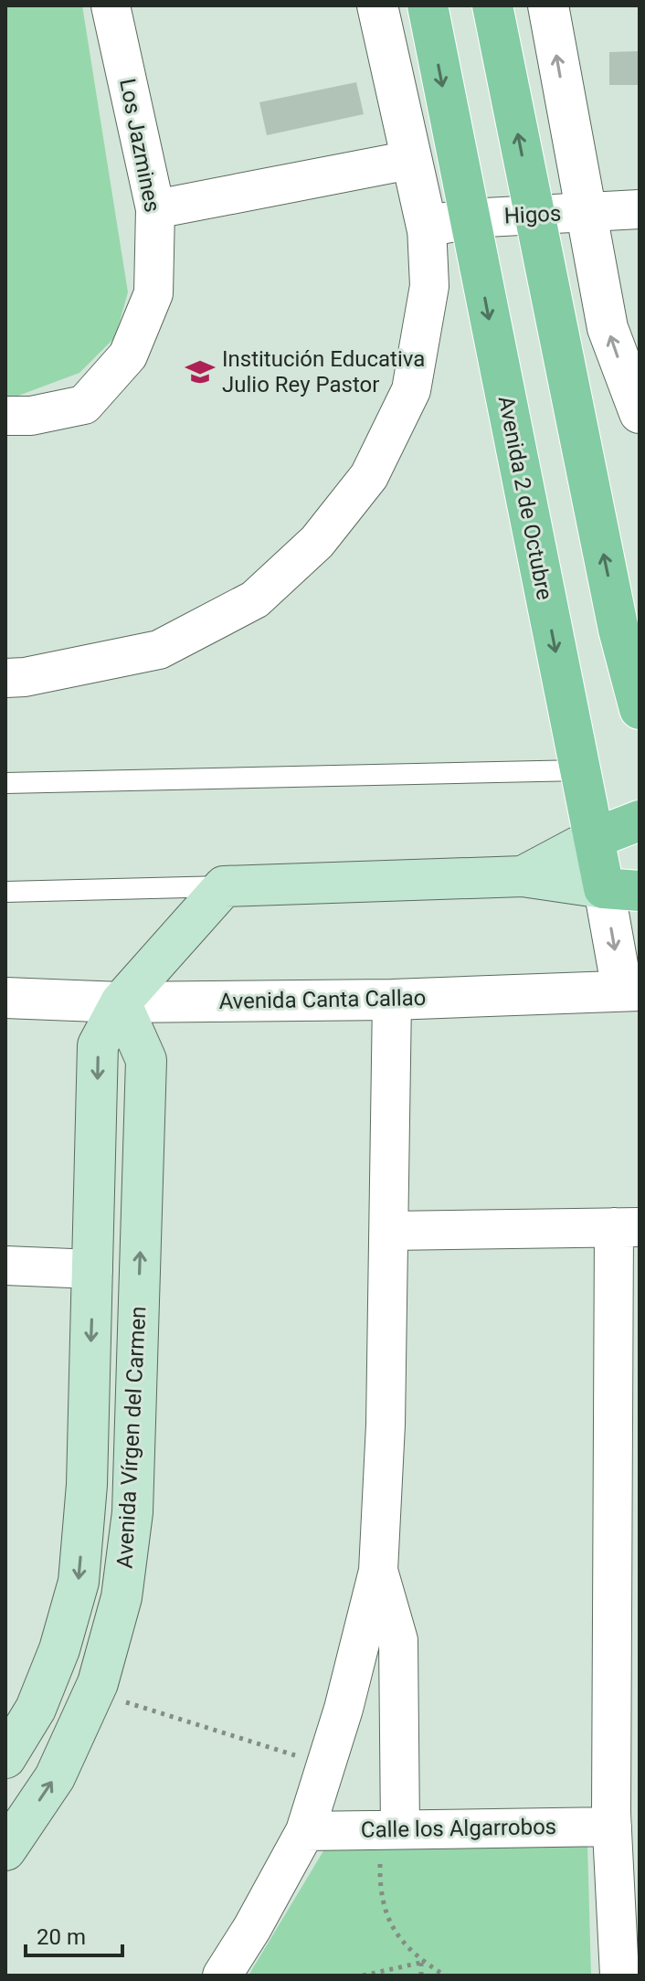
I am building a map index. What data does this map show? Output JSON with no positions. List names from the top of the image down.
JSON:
{
  "streets": {
    "main road": ["Avenida 2 de Octubre", "Avenida Vírgen del Carmen"],
    "street": [
      "Los Jazmines",
      "Higos",
      "Avenida Canta Callao",
      "Calle los Algarrobos"
    ]
  },
  "crossings": [
    ["Higos", "Avenida 2 de Octubre"],
    ["Avenida 2 de Octubre", "Avenida Canta Callao"],
    ["Avenida Canta Callao", "Avenida Vírgen del Carmen"]
  ],
  "places": {
    "school or university": ["Institución Educativa Julio Rey Pastor"]
  },
  "scale_bar": "20 m"
}
